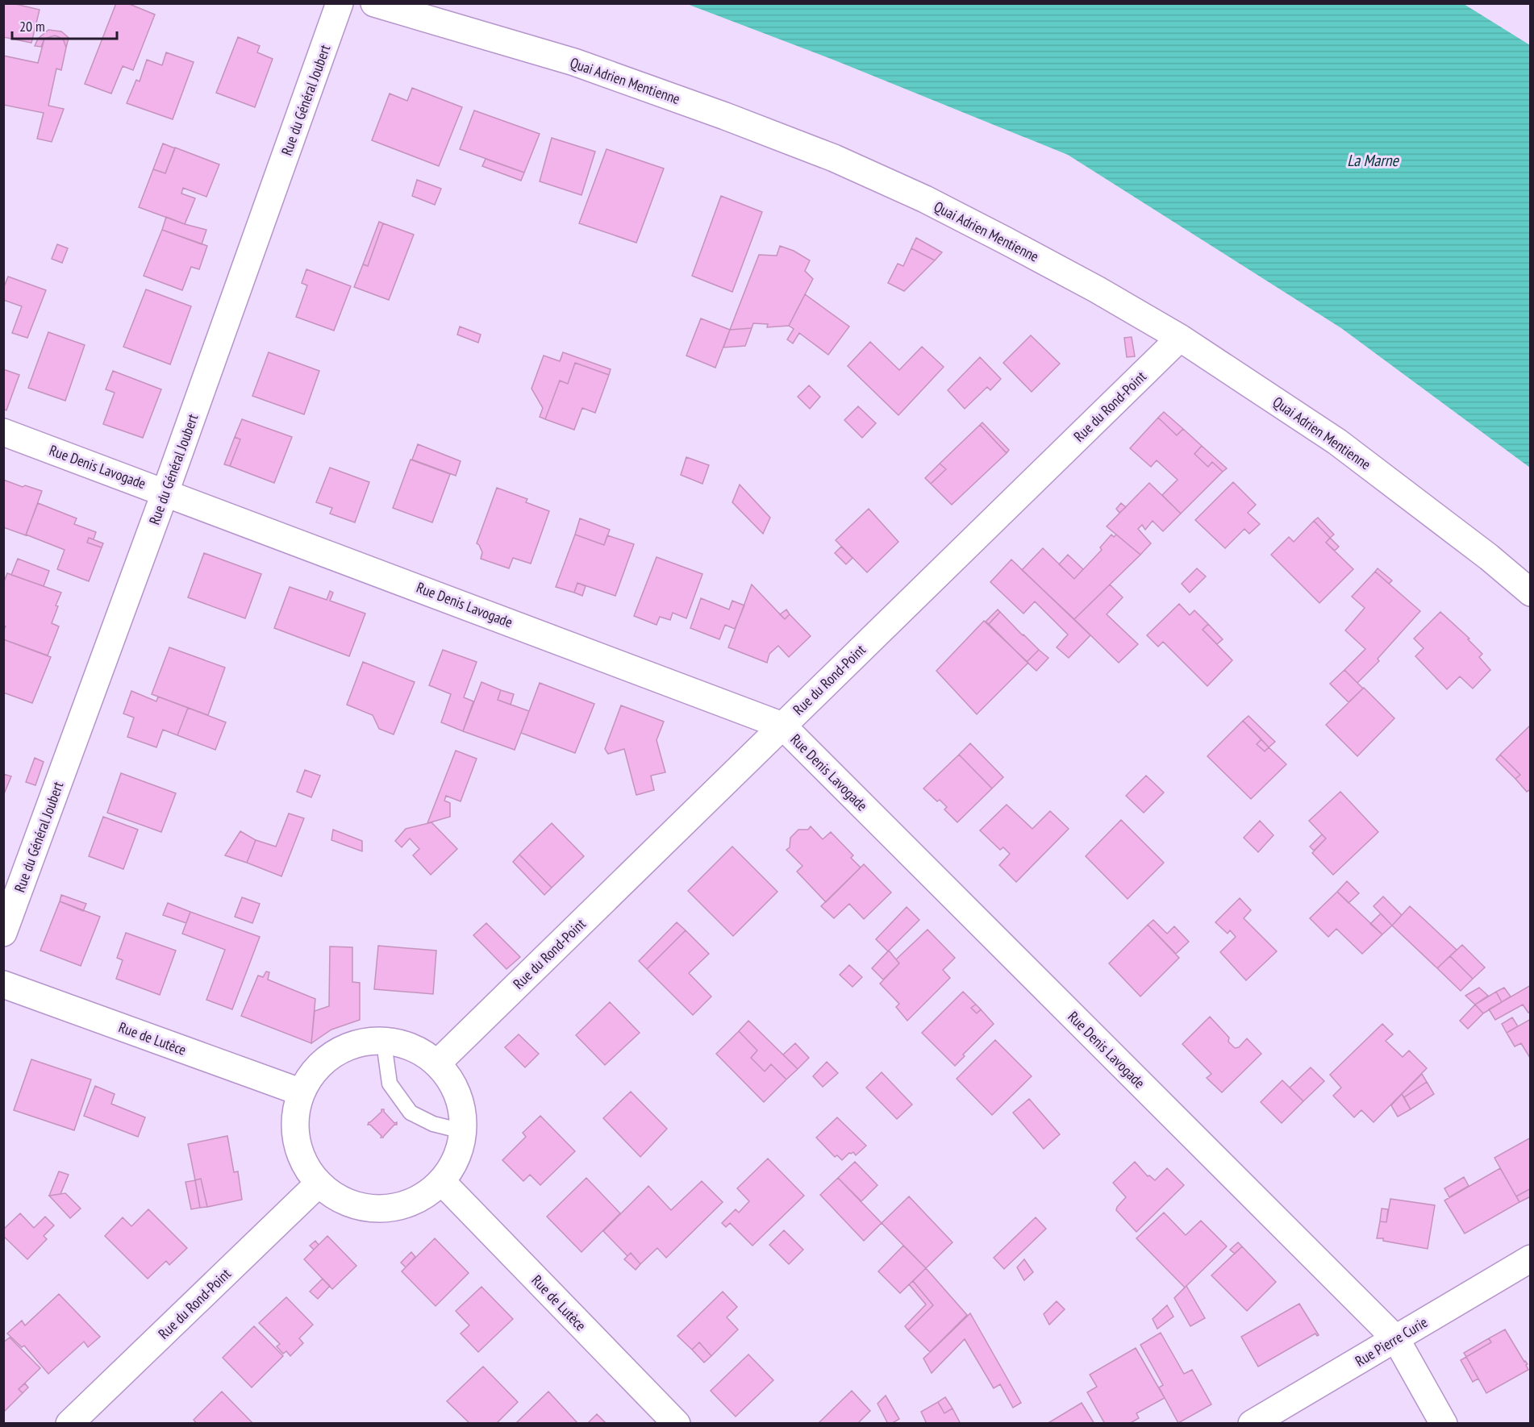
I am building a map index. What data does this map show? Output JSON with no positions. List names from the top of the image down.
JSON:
{
  "streets": {
    "street": [
      "Quai Adrien Mentienne",
      "Rue du Général Joubert",
      "Rue du Rond-Point",
      "Rue Denis Lavogade",
      "Rue de Lutèce",
      "Rue Pierre Curie"
    ]
  },
  "crossings": [
    ["Quai Adrien Mentienne", "Rue du Rond-Point"],
    ["Rue du Général Joubert", "Rue Denis Lavogade"],
    ["Rue du Rond-Point", "Rue Denis Lavogade"],
    ["Rue du Rond-Point", "Rue de Lutèce"],
    ["Rue Denis Lavogade", "Rue Pierre Curie"]
  ],
  "water": ["La Marne"],
  "scale_bar": "20 m"
}
